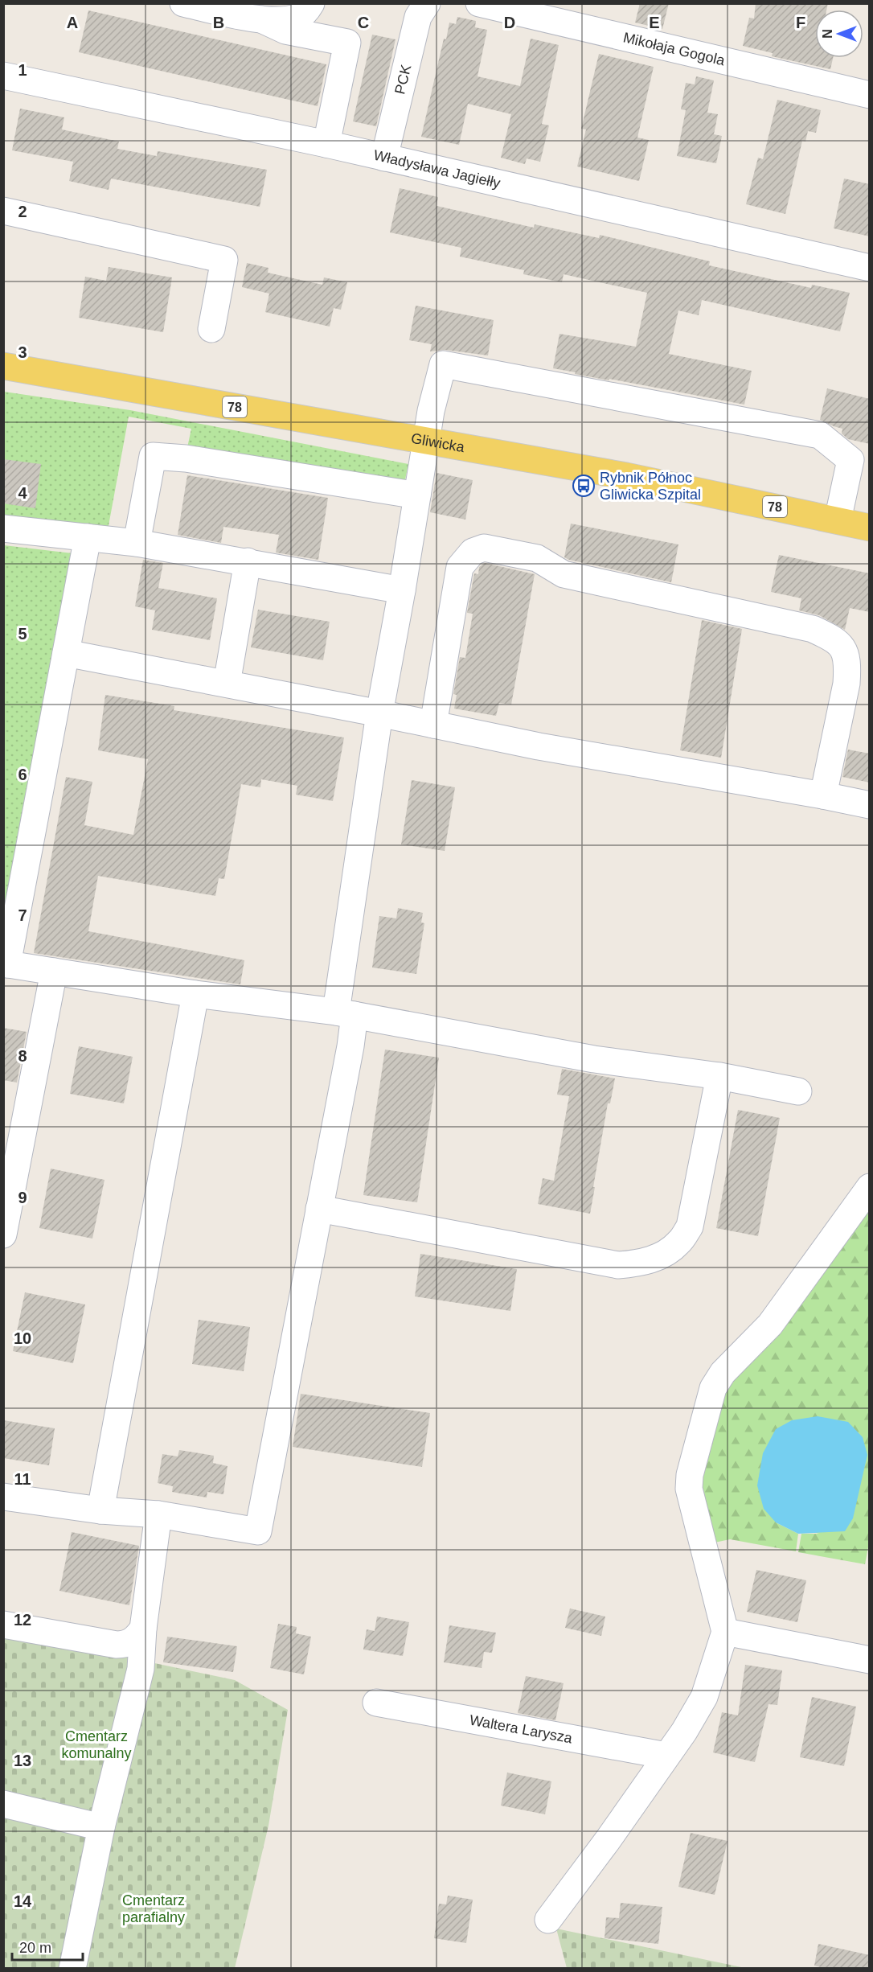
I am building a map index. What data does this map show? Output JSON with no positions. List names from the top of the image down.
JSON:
{
  "streets": {
    "main road": ["78", "Gliwicka"],
    "street": [
      "Mikołaja Gogola",
      "PCK",
      "Władysława Jagiełły",
      "Waltera Larysza"
    ]
  },
  "crossings": [
    ["PCK", "Władysława Jagiełły"]
  ],
  "parks": ["Cmentarz komunalny", "Cmentarz parafialny"],
  "places": {
    "bus stop": ["Rybnik Północ Gliwicka Szpital"]
  },
  "scale_bar": "20 m",
  "north": "left",
  "grid": {
    "columns": [
      "A",
      "B",
      "C",
      "D",
      "E",
      "F"
    ],
    "rows": [
      "1",
      "2",
      "3",
      "4",
      "5",
      "6",
      "7",
      "8",
      "9",
      "10",
      "11",
      "12",
      "13",
      "14"
    ]
  }
}
